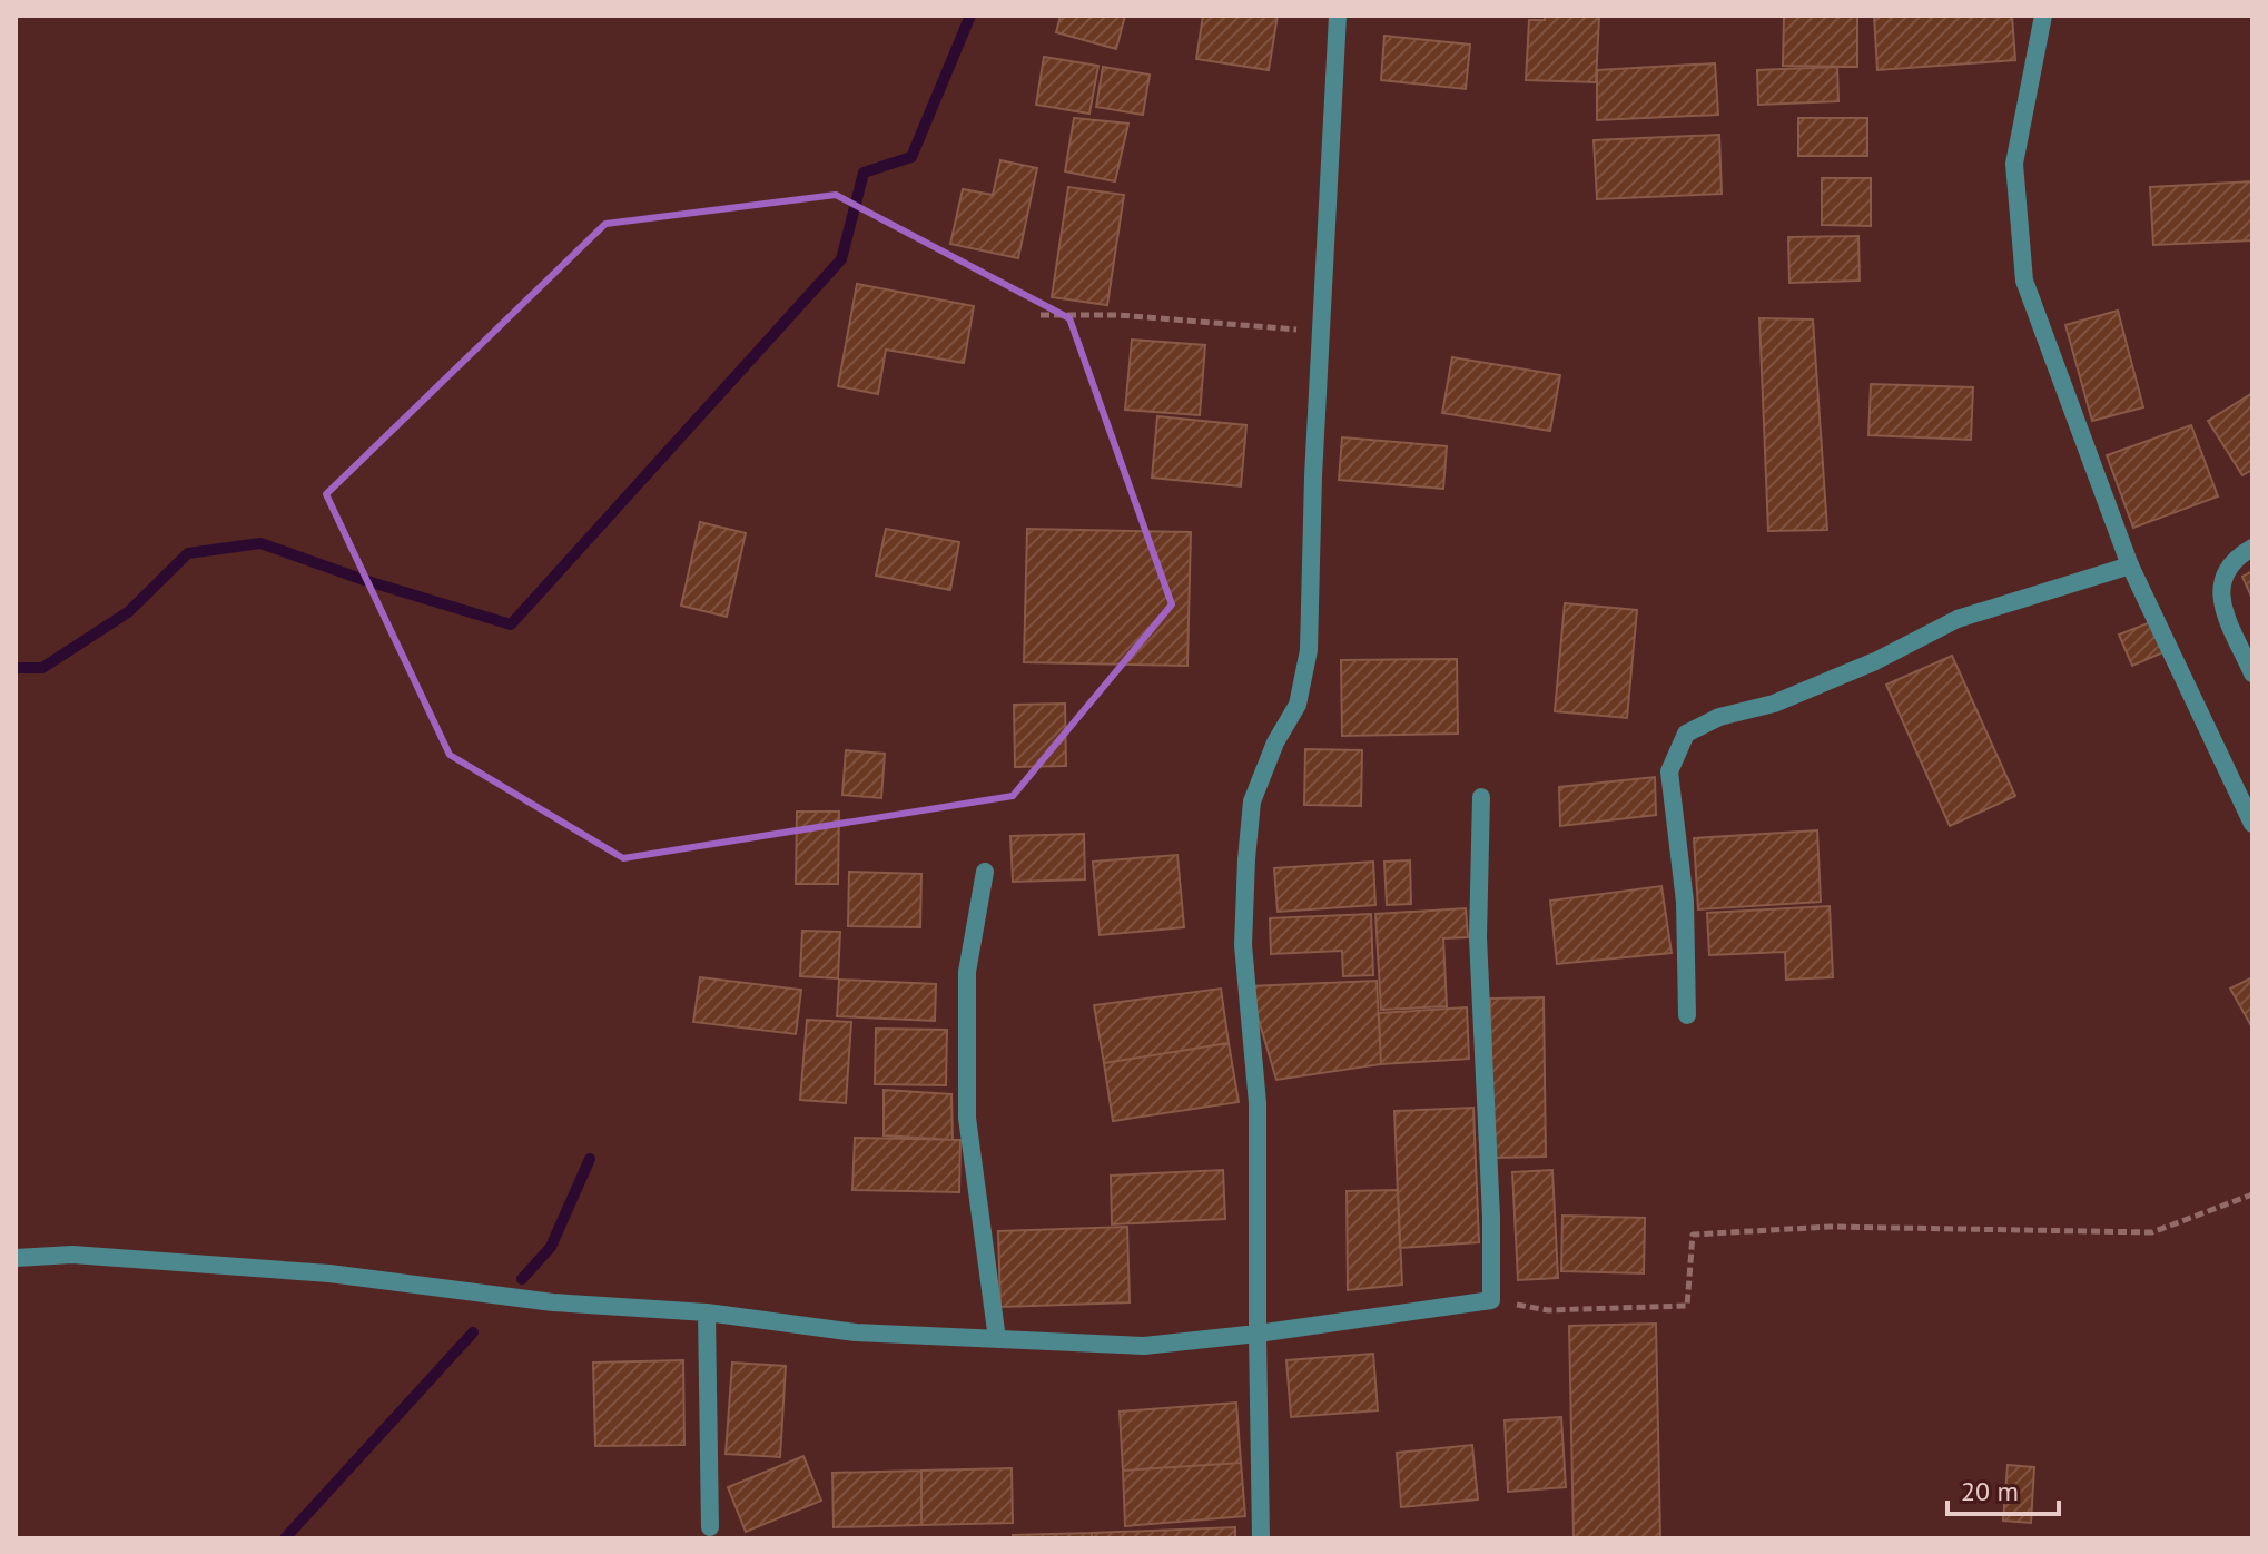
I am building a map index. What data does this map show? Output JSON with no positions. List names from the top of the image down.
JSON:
{
  "scale_bar": "20 m"
}
